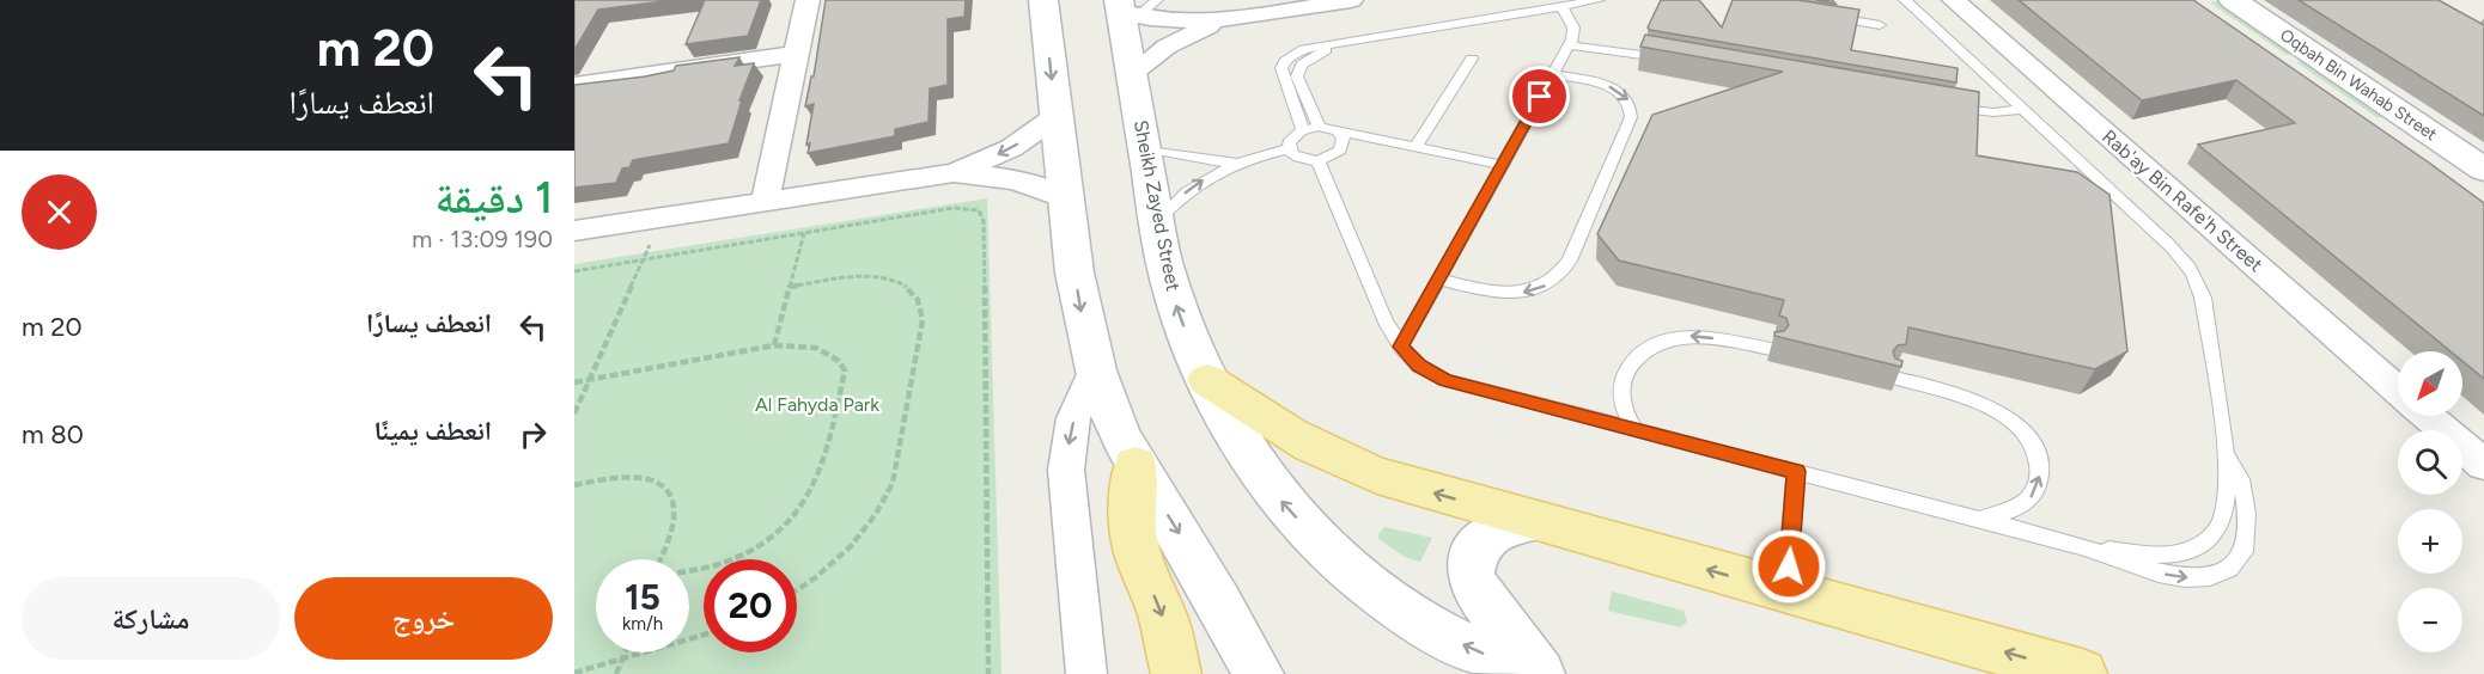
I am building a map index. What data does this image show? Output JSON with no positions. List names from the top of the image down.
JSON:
{
  "streets": {
    "main road": ["Oqbah Bin Wahab Street", "Sheikh Zayed Street"],
    "street": ["Rab'ay Bin Rafe'h Street"]
  },
  "parks": ["Al Fahyda Park"],
  "north": "bottom left",
  "page": {
    "turn": ["20 m", "انعطف يسارًا"],
    "heading": ["1 دقيقة", "190 m · 13:09"],
    "list": [
      {
        "name": "انعطف يسارًا",
        "value": "20 m"
      },
      {
        "name": "انعطف يمينًا",
        "value": "80 m"
      }
    ],
    "map_buttons": ["+", "−"],
    "speed": "15 km/h",
    "limit": "20",
    "buttons": ["خروج", "مشاركة"]
  }
}
